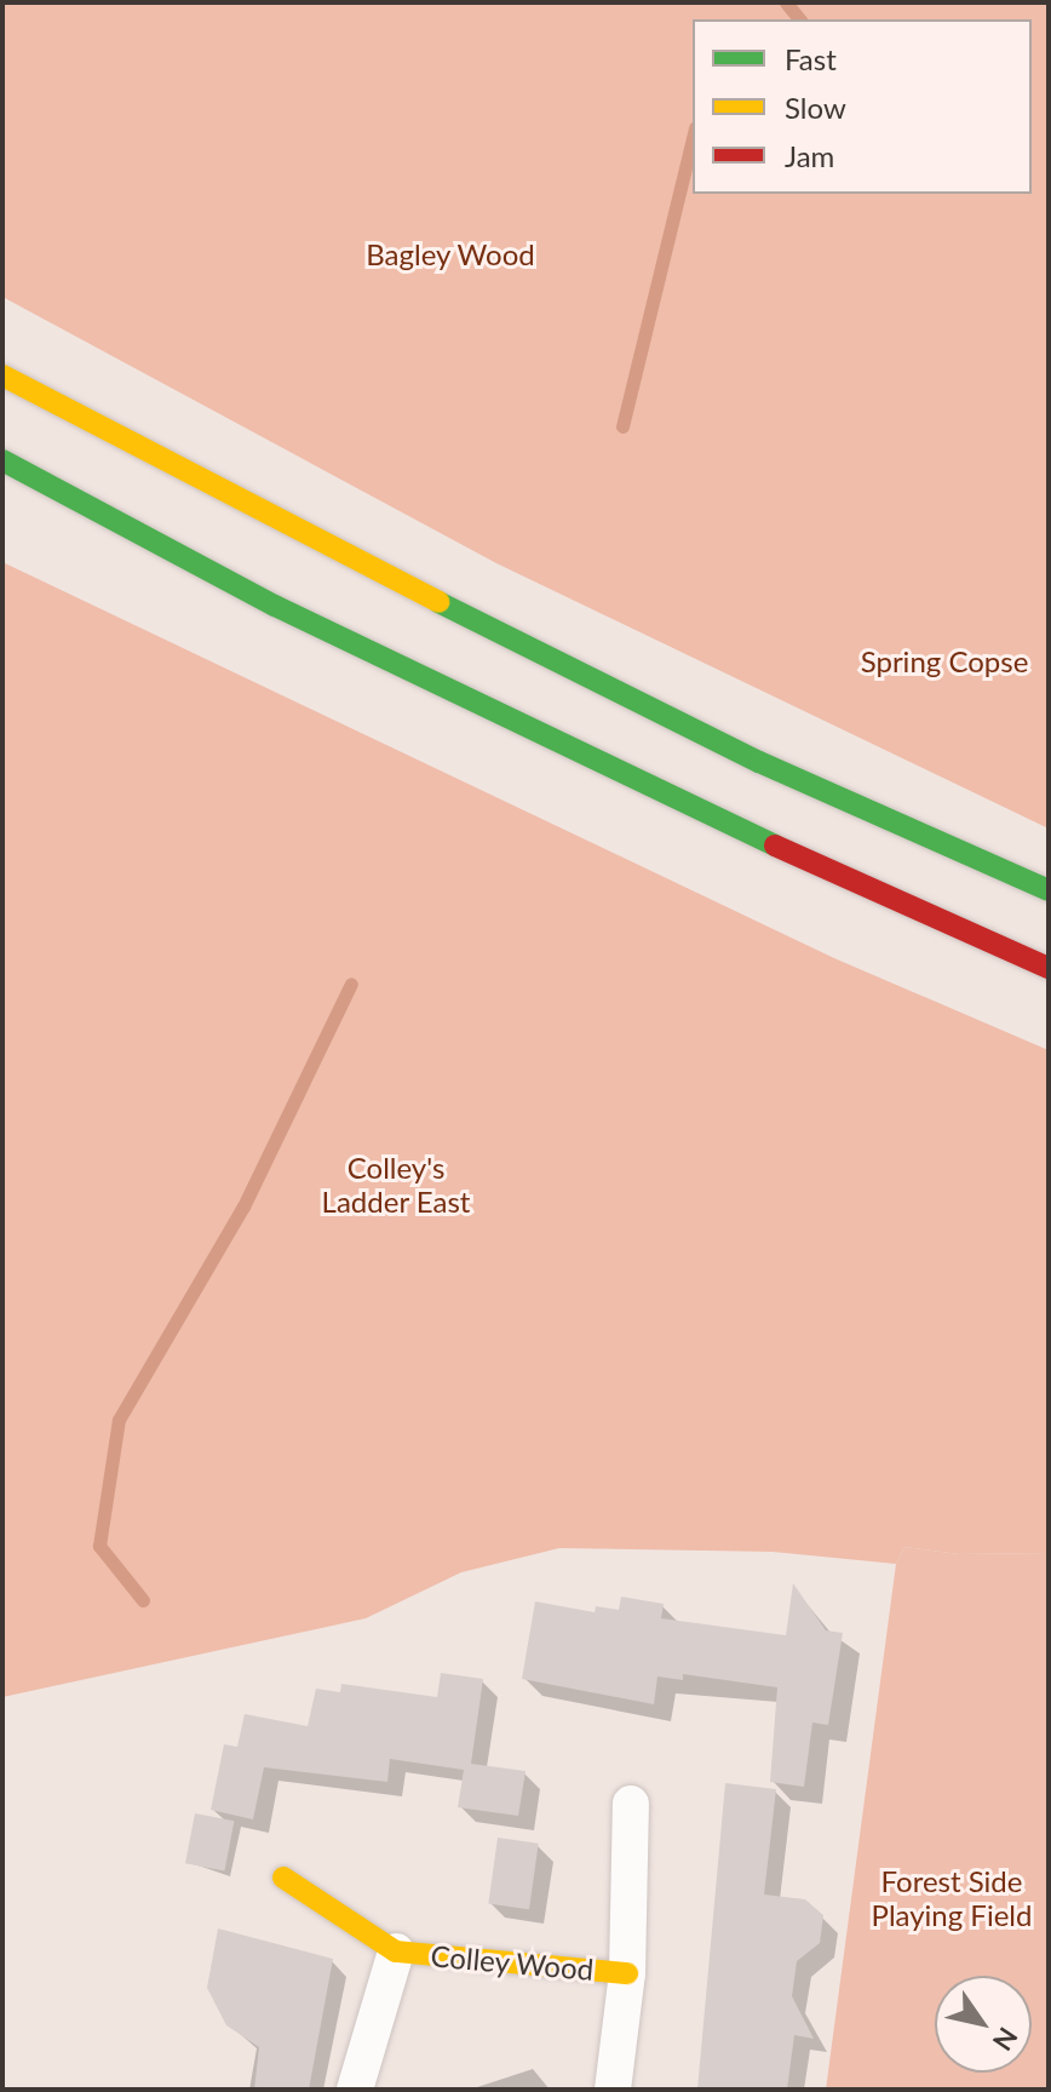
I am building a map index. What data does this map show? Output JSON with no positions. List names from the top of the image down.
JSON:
{
  "streets": {
    "main road": ["Colley Wood"]
  },
  "parks": [
    "Bagley Wood",
    "Spring Copse",
    "Colley's Ladder East",
    "Forest Side Playing Field"
  ],
  "legend": ["Fast", "Slow", "Jam"],
  "north": "bottom right"
}
